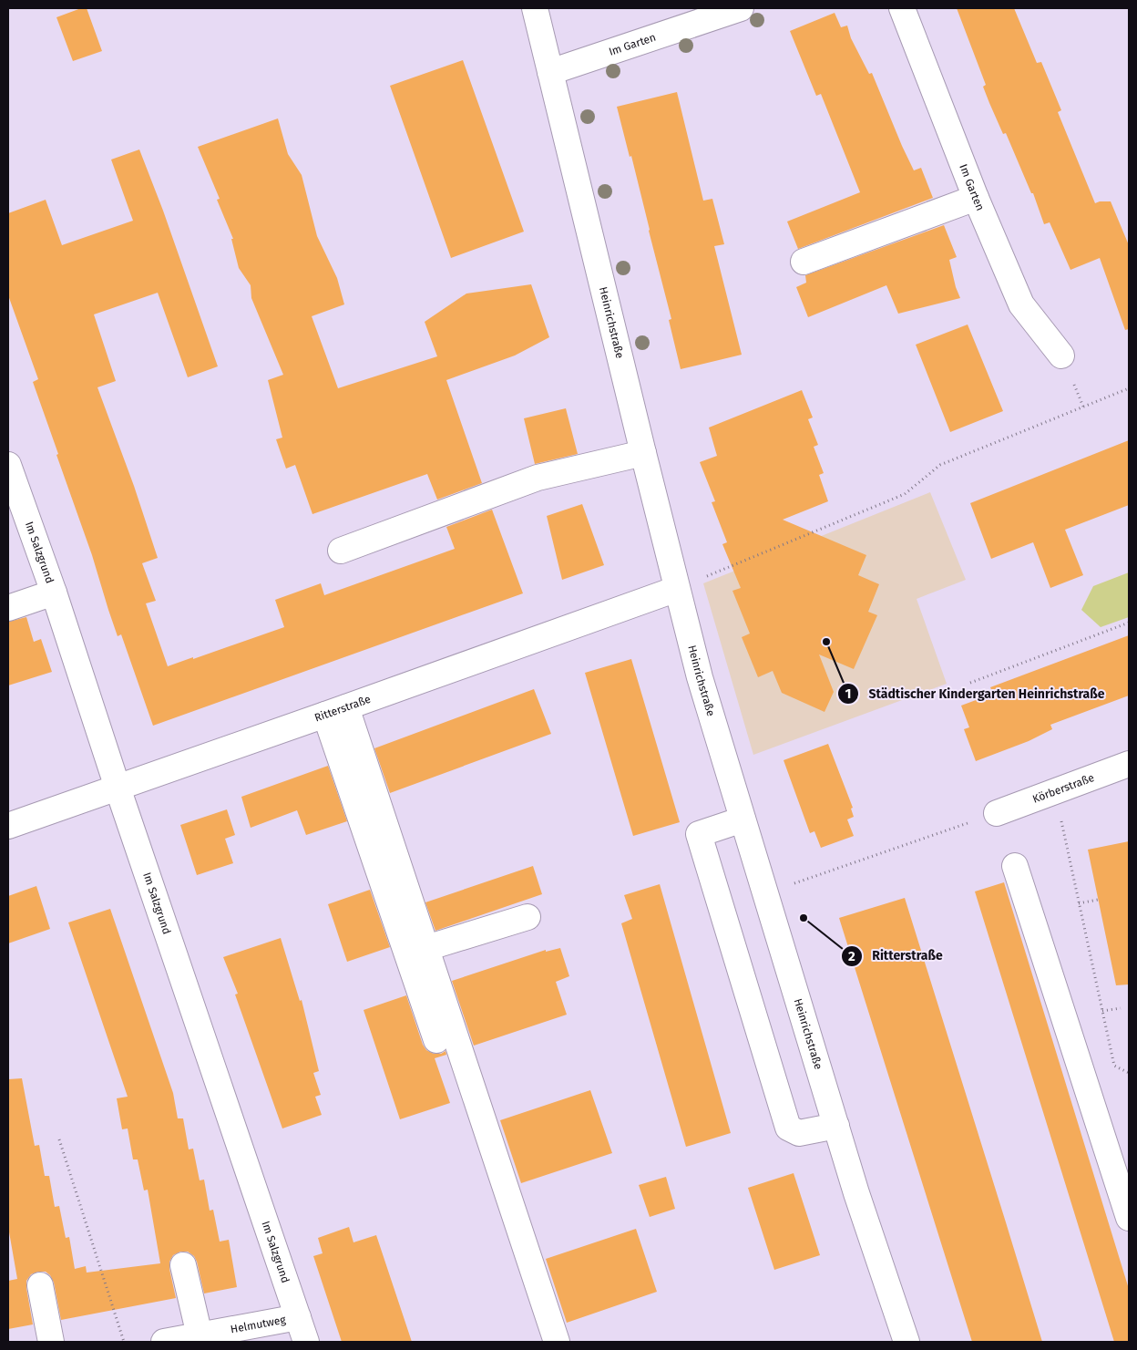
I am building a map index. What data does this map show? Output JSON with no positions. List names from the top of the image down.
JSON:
{
  "streets": {
    "street": [
      "Im Garten",
      "Heinrichstraße",
      "Im Salzgrund",
      "Ritterstraße",
      "Körberstraße",
      "Helmutweg"
    ]
  },
  "crossings": [
    ["Im Garten", "Heinrichstraße"],
    ["Heinrichstraße", "Ritterstraße"],
    ["Im Salzgrund", "Ritterstraße"],
    ["Im Salzgrund", "Helmutweg"]
  ],
  "places": ["Städtischer Kindergarten Heinrichstraße", "Ritterstraße"]
}
